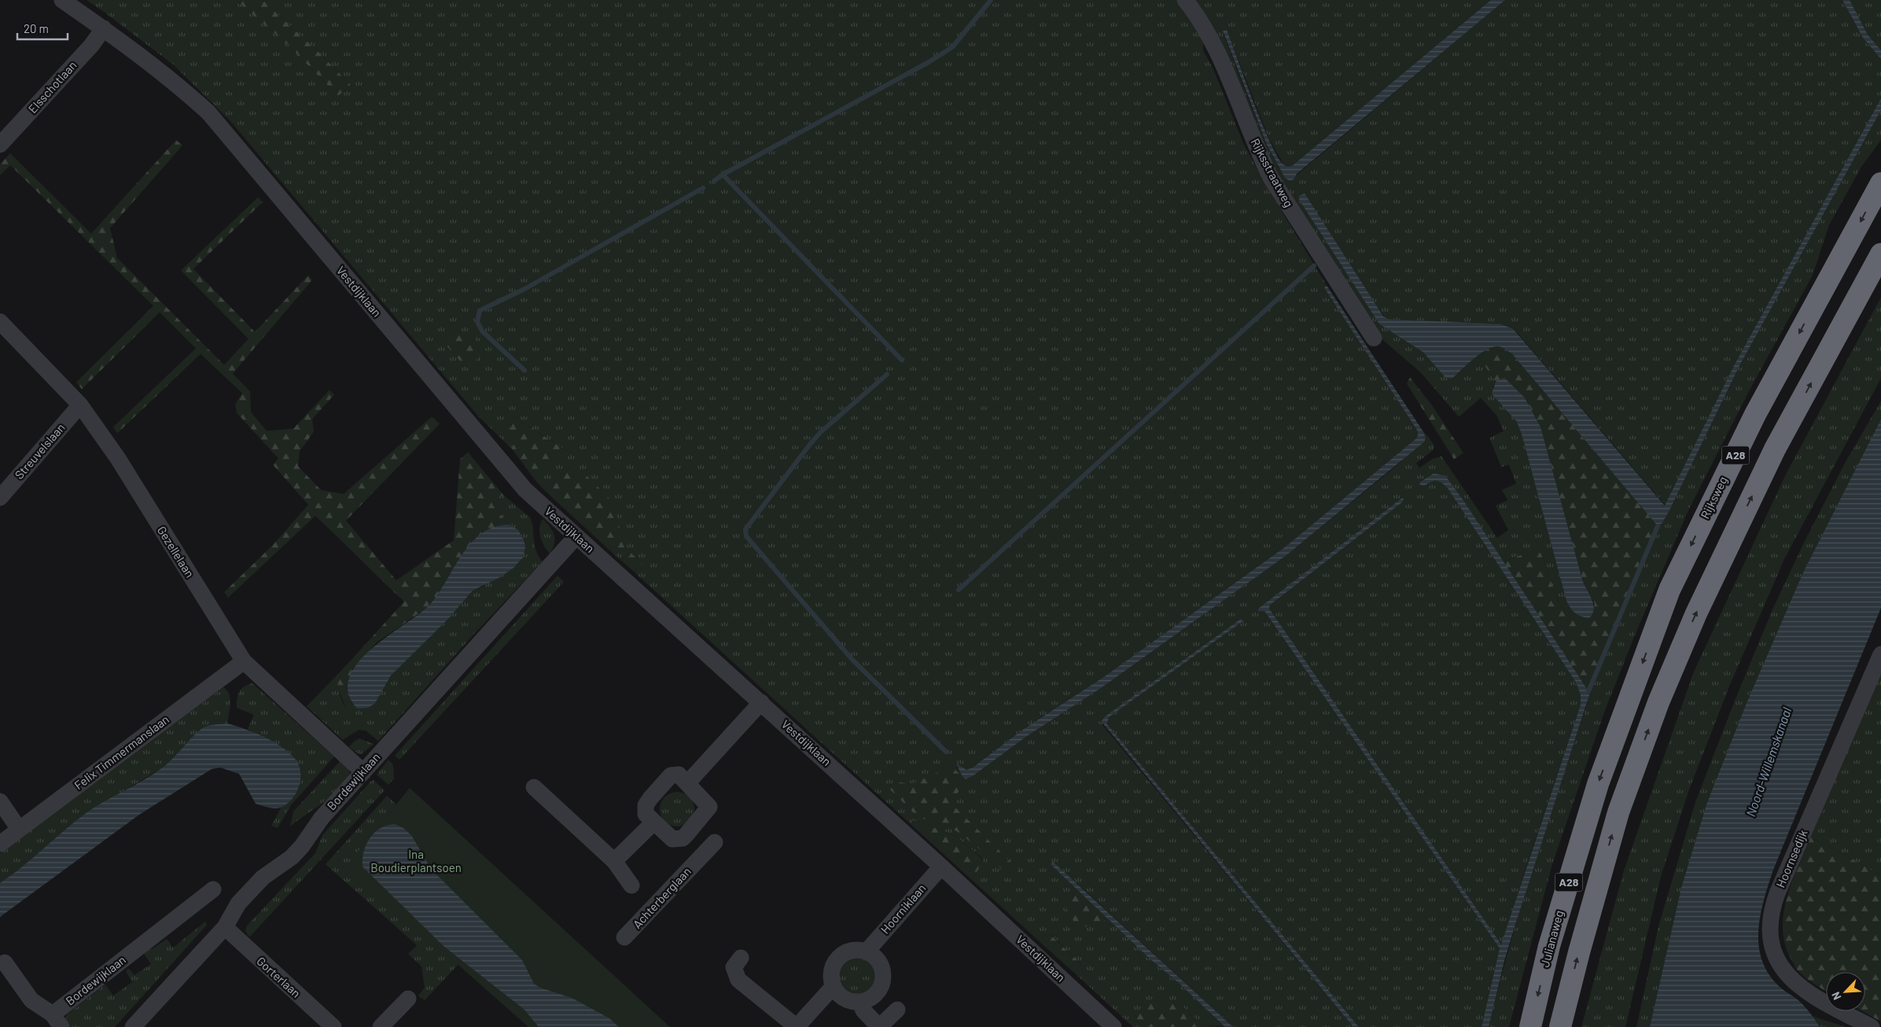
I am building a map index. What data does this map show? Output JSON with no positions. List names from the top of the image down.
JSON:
{
  "streets": {
    "highway": ["A28", "Rijksweg", "Julianaweg"],
    "street": [
      "Elsschotlaan",
      "Rijksstraatweg",
      "Vestdijklaan",
      "Streuvelslaan",
      "Gezellelaan",
      "Felix Timmermanslaan",
      "Bordewijklaan",
      "Hoornsedijk",
      "Achterberglaan",
      "Hoorniklaan",
      "Gorterlaan"
    ]
  },
  "crossings": [
    ["Elsschotlaan", "Vestdijklaan"],
    ["Vestdijklaan", "Bordewijklaan"],
    ["Vestdijklaan", "Hoorniklaan"],
    ["Streuvelslaan", "Gezellelaan"],
    ["Rijksweg", "Julianaweg"],
    ["Gezellelaan", "Felix Timmermanslaan"],
    ["Gezellelaan", "Bordewijklaan"],
    ["Bordewijklaan", "Gorterlaan"]
  ],
  "water": ["Noord-Willemskanaal"],
  "parks": ["Ina Boudierplantsoen"],
  "scale_bar": "20 m",
  "north": "bottom left"
}
